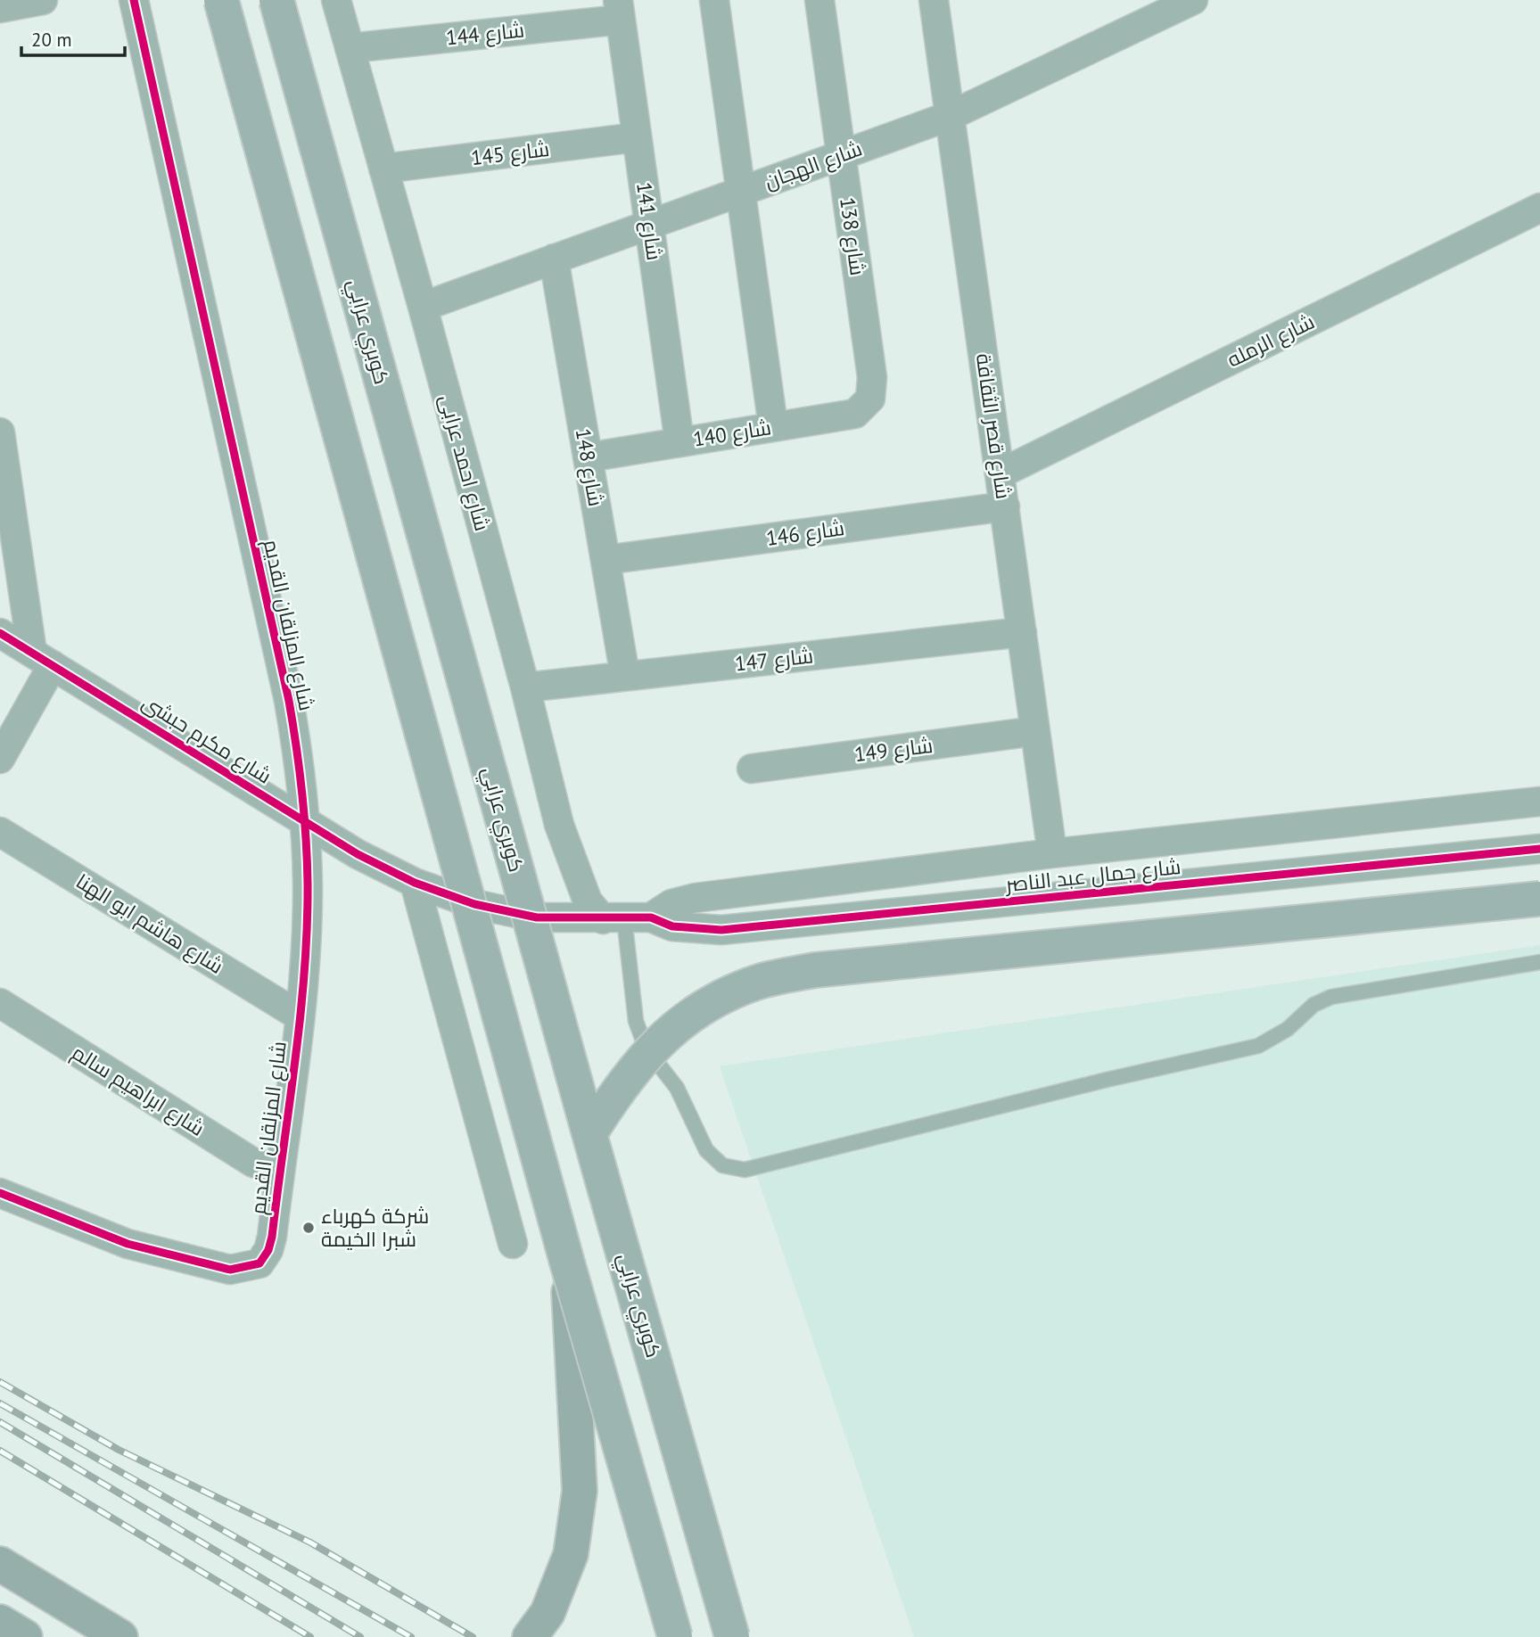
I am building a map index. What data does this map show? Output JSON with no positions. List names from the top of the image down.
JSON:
{
  "streets": {
    "main road": ["كوبري عرابي"],
    "street": [
      "شارع 144",
      "شارع 145",
      "شارع الهجان",
      "شارع 141",
      "شارع 138",
      "شارع الرمله",
      "شارع قصر الثقافة",
      "شارع 140",
      "شارع احمد عرابى",
      "شارع 148",
      "شارع 146",
      "شارع المزلقان القديم",
      "شارع 147",
      "شارع مكرم حبشى",
      "شارع 149",
      "شارع جمال عبد الناصر",
      "شارع هاشم ابو الهنا",
      "شارع ابراهيم سالم"
    ]
  },
  "crossings": [
    ["شارع 144", "شارع 141"],
    ["شارع 144", "شارع احمد عرابى"],
    ["شارع 145", "شارع 141"],
    ["شارع 145", "شارع احمد عرابى"],
    ["شارع الهجان", "شارع 141"],
    ["شارع الهجان", "شارع 138"],
    ["شارع الهجان", "شارع قصر الثقافة"],
    ["شارع الهجان", "شارع احمد عرابى"],
    ["شارع الهجان", "شارع 148"],
    ["شارع 141", "شارع 140"],
    ["شارع 138", "شارع 140"],
    ["شارع الرمله", "شارع قصر الثقافة"],
    ["شارع قصر الثقافة", "شارع 146"],
    ["شارع قصر الثقافة", "شارع 147"],
    ["شارع قصر الثقافة", "شارع 149"],
    ["شارع قصر الثقافة", "شارع جمال عبد الناصر"],
    ["شارع 140", "شارع 148"],
    ["شارع احمد عرابى", "شارع 147"],
    ["شارع احمد عرابى", "شارع مكرم حبشى"],
    ["شارع احمد عرابى", "شارع جمال عبد الناصر"],
    ["شارع 148", "شارع 146"],
    ["شارع 148", "شارع 147"],
    ["شارع المزلقان القديم", "شارع مكرم حبشى"],
    ["شارع المزلقان القديم", "شارع هاشم ابو الهنا"],
    ["شارع المزلقان القديم", "شارع ابراهيم سالم"],
    ["شارع مكرم حبشى", "شارع جمال عبد الناصر"]
  ],
  "places": ["شركة كهرباء شبرا الخيمة"],
  "scale_bar": "20 m"
}
